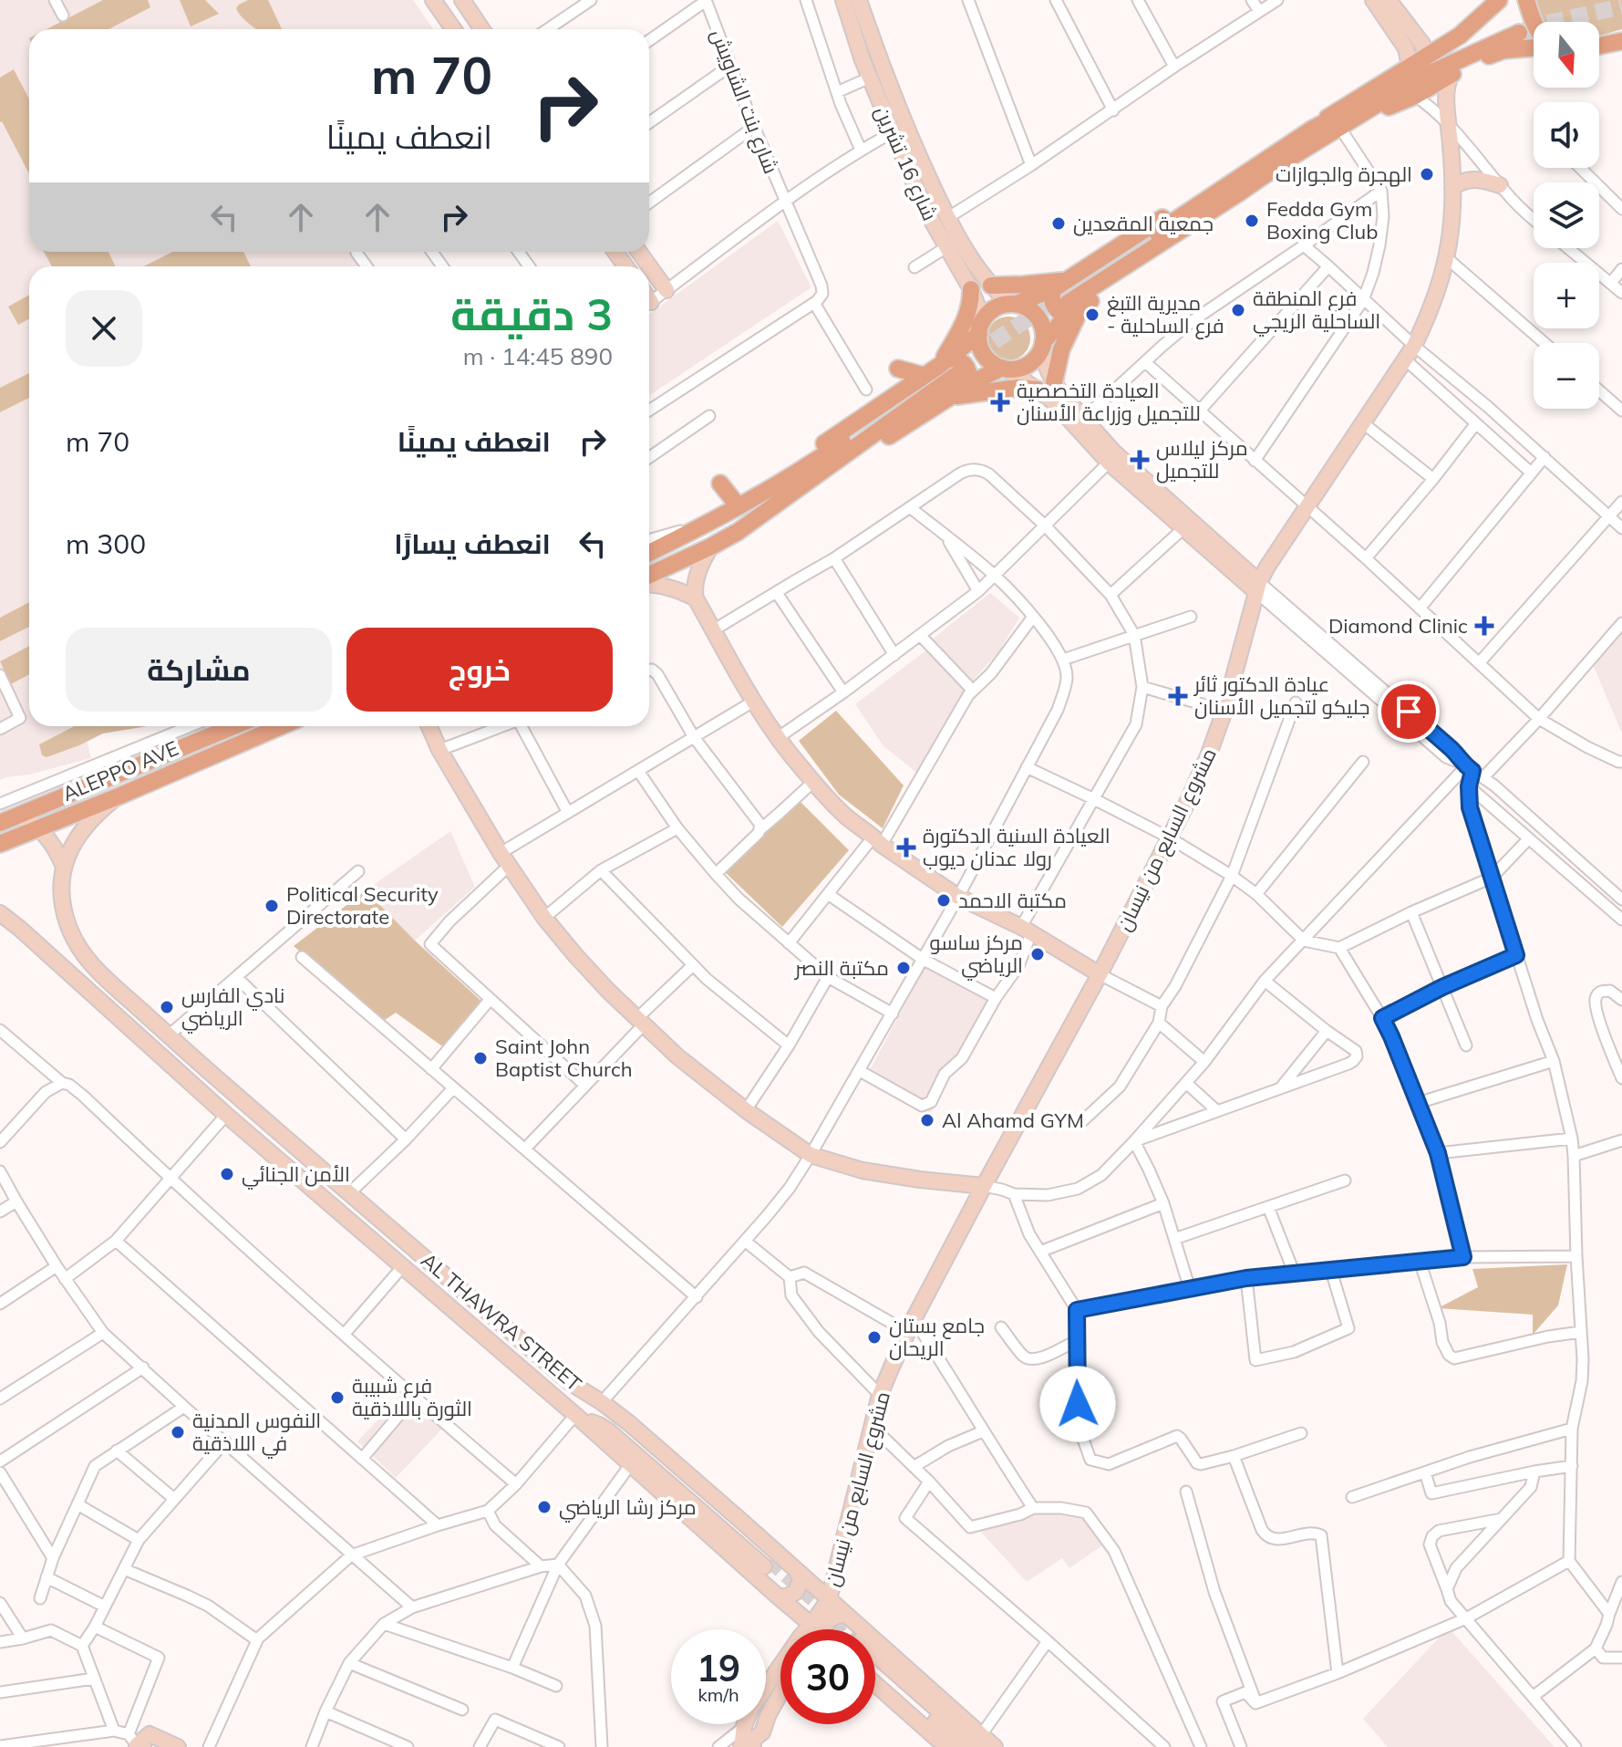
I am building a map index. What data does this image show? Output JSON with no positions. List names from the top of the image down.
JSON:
{
  "streets": {
    "main road": [
      "شارع 16 تشرين",
      "ALEPPO AVE",
      "مشروع السابع من نيسان",
      "AL THAWRA STREET"
    ],
    "street": ["شارع بنت الشاويش"]
  },
  "crossings": [
    ["ALEPPO AVE", "AL THAWRA STREET"],
    ["مشروع السابع من نيسان", "AL THAWRA STREET"]
  ],
  "places": {
    "other": [
      "الهجرة والجوازات",
      "Fedda Gym Boxing Club",
      "جمعية المقعدين",
      "فرع المنطقة الساحلية الريجي",
      "مديرية التبغ - فرع الساحلية",
      "مكتبة الاحمد",
      "Political Security Directorate",
      "مركز ساسو الرياضي",
      "مكتبة النصر",
      "نادي الفارس الرياضي",
      "Saint John Baptist Church",
      "Al Ahamd GYM",
      "الأمن الجنائي",
      "جامع بستان الريحان",
      "فرع شبيبة الثورة باللاذقية",
      "النفوس المدنية في اللاذقية",
      "مركز رشا الرياضي"
    ],
    "health": [
      "العيادة التخصصية للتجميل وزراعة الأسنان",
      "مركز ليلاس للتجميل",
      "Diamond Clinic",
      "عيادة الدكتور ثائر جليكو لتجميل الأسنان",
      "العيادة السنية الدكتورة رولا عدنان ديوب"
    ]
  },
  "north": "bottom",
  "page": {
    "map_buttons": ["+", "−"],
    "turn": ["70 m", "انعطف يمينًا"],
    "heading": ["3 دقيقة", "890 m · 14:45"],
    "list": [
      {
        "name": "انعطف يمينًا",
        "value": "70 m"
      },
      {
        "name": "انعطف يسارًا",
        "value": "300 m"
      }
    ],
    "buttons": ["خروج", "مشاركة"],
    "speed": "19 km/h",
    "limit": "30"
  }
}
